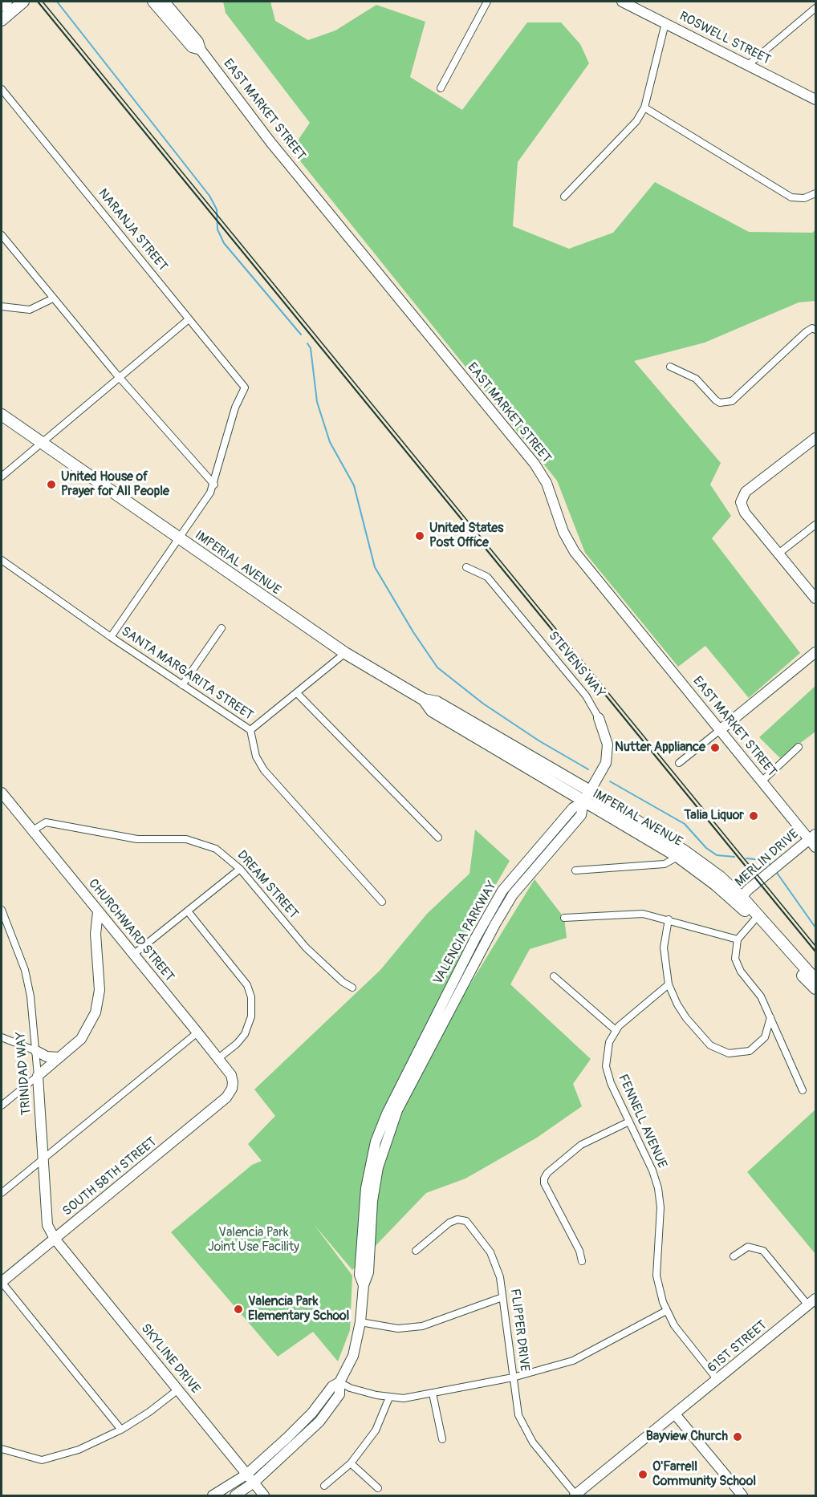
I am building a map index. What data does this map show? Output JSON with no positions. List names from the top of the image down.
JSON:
{
  "streets": {
    "main road": ["IMPERIAL AVENUE"],
    "street": [
      "ROSWELL STREET",
      "EAST MARKET STREET",
      "NARANJA STREET",
      "STEVENS WAY",
      "SANTA MARGARITA STREET",
      "MERLIN DRIVE",
      "DREAM STREET",
      "CHURCHWARD STREET",
      "VALENCIA PARKWAY",
      "TRINIDAD WAY",
      "FENNELL AVENUE",
      "SOUTH 58TH STREET",
      "FLIPPER DRIVE",
      "61ST STREET",
      "SKYLINE DRIVE"
    ]
  },
  "crossings": [
    ["EAST MARKET STREET", "MERLIN DRIVE"],
    ["IMPERIAL AVENUE", "STEVENS WAY"],
    ["IMPERIAL AVENUE", "MERLIN DRIVE"],
    ["IMPERIAL AVENUE", "VALENCIA PARKWAY"],
    ["STEVENS WAY", "VALENCIA PARKWAY"],
    ["DREAM STREET", "CHURCHWARD STREET"],
    ["CHURCHWARD STREET", "SOUTH 58TH STREET"],
    ["VALENCIA PARKWAY", "SKYLINE DRIVE"],
    ["TRINIDAD WAY", "SOUTH 58TH STREET"],
    ["TRINIDAD WAY", "SKYLINE DRIVE"],
    ["FENNELL AVENUE", "61ST STREET"],
    ["SOUTH 58TH STREET", "SKYLINE DRIVE"],
    ["FLIPPER DRIVE", "61ST STREET"]
  ],
  "parks": ["Valencia Park Joint Use Facility"],
  "places": [
    "United House of Prayer for All People",
    "United States Post Office",
    "Nutter Appliance",
    "Talia Liquor",
    "Valencia Park Elementary School",
    "Bayview Church",
    "O'Farrell Community School"
  ]
}
